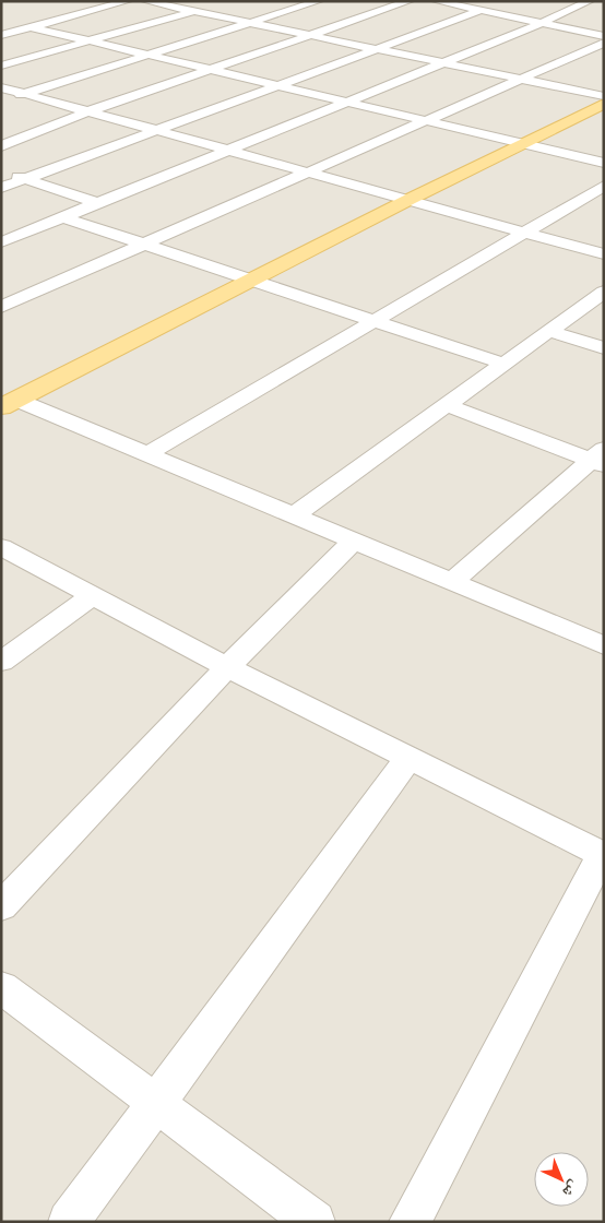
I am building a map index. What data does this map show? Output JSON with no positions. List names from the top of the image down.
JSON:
{
  "north": "bottom right"
}
